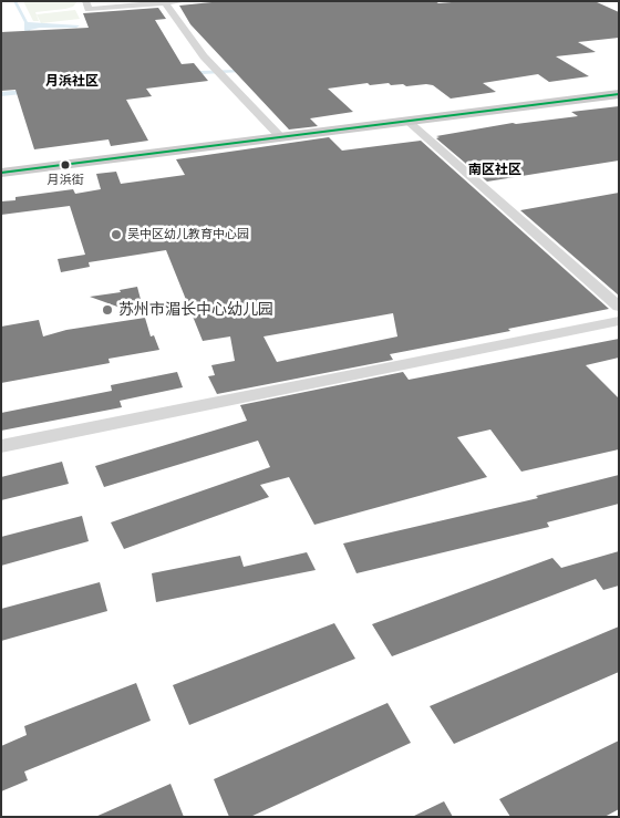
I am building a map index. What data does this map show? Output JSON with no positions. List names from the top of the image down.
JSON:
{
  "districts": ["月浜社区", "南区社区"],
  "places": ["月浜街", "吴中区幼儿教育中心园", "苏州市湄长中心幼儿园"]
}
